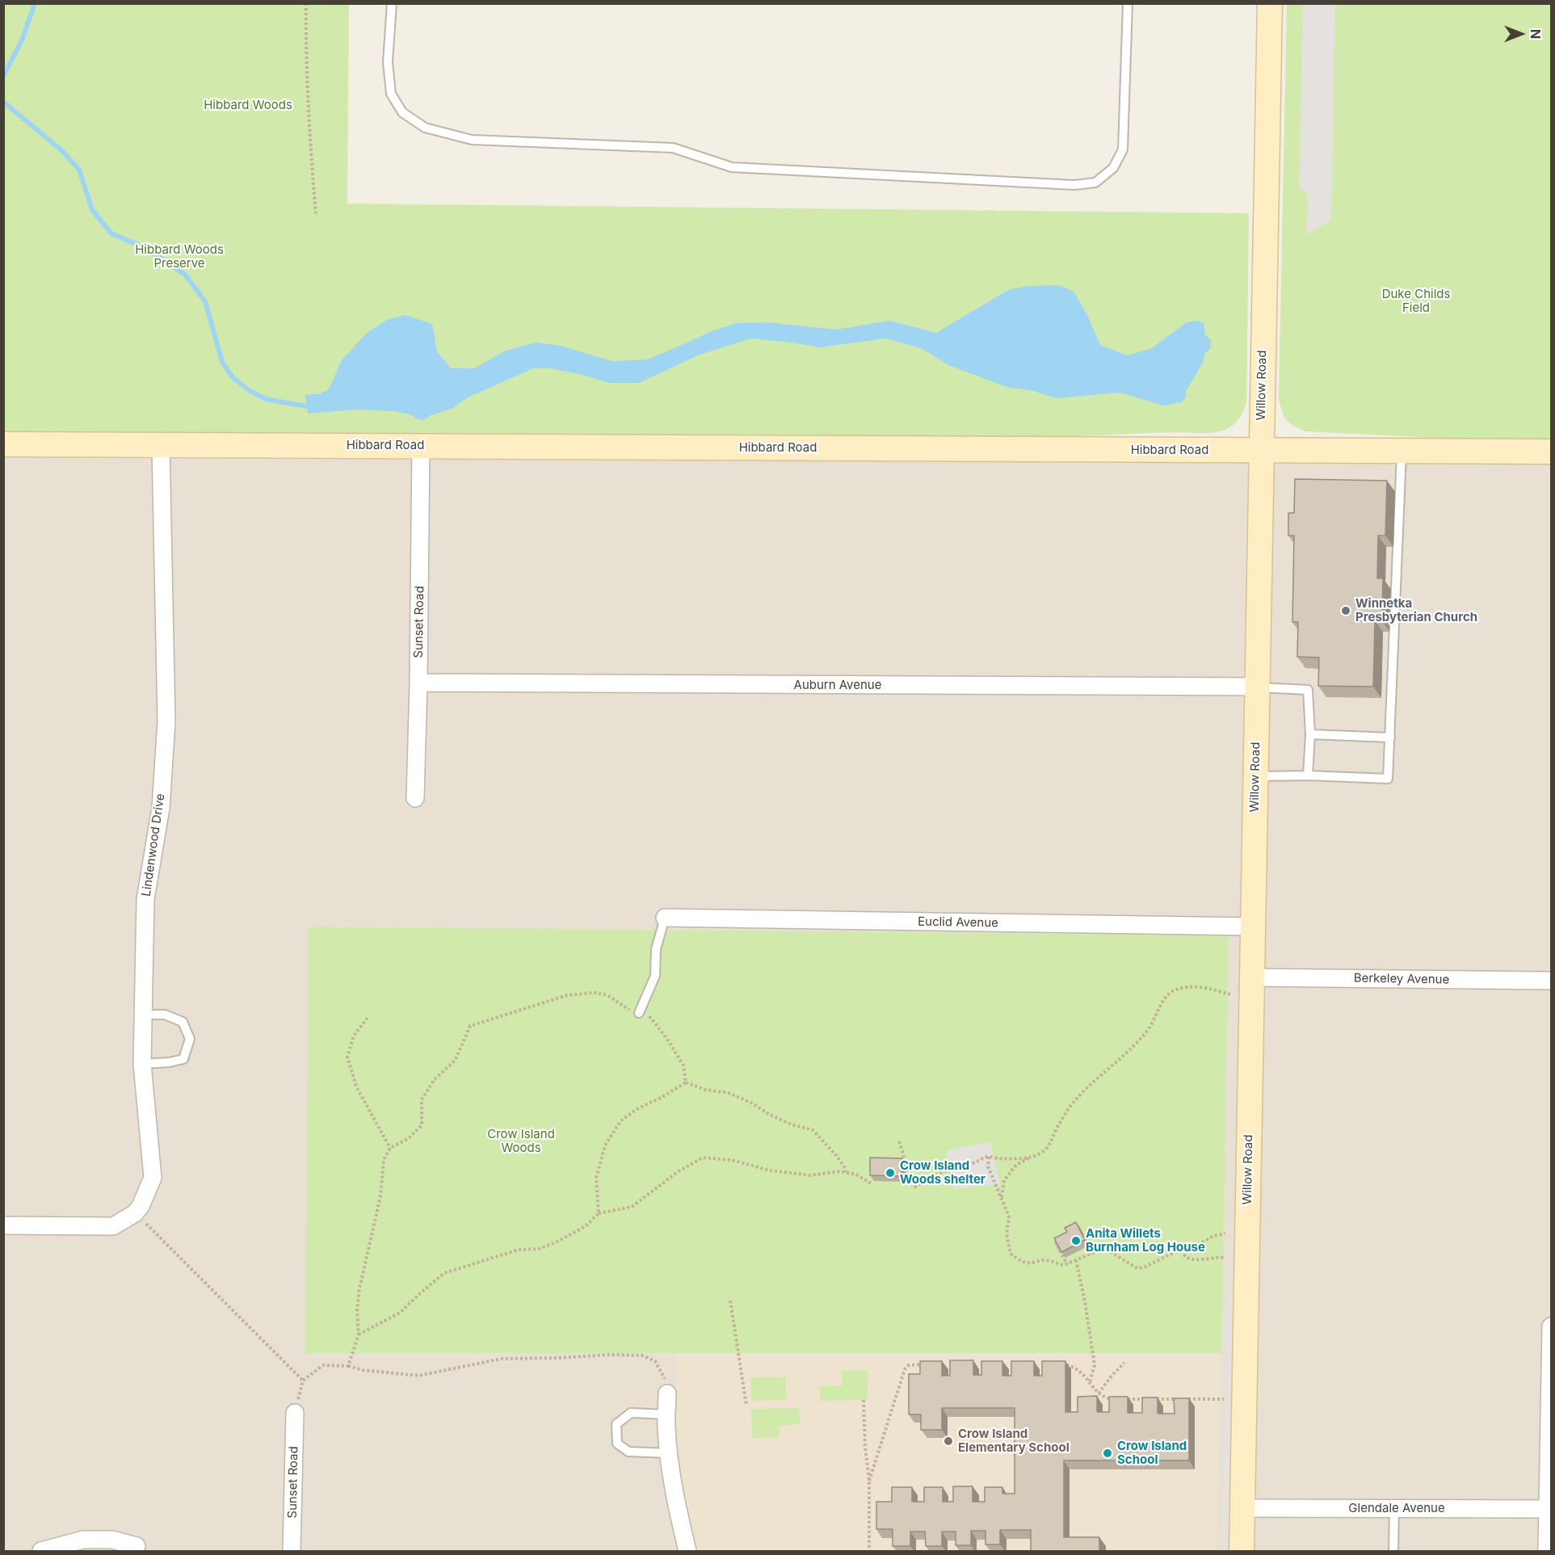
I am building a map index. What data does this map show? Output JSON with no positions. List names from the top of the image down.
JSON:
{
  "streets": {
    "main road": ["Willow Road", "Hibbard Road"],
    "street": [
      "Sunset Road",
      "Auburn Avenue",
      "Lindenwood Drive",
      "Euclid Avenue",
      "Berkeley Avenue",
      "Glendale Avenue"
    ]
  },
  "crossings": [
    ["Willow Road", "Hibbard Road"],
    ["Willow Road", "Auburn Avenue"],
    ["Willow Road", "Euclid Avenue"],
    ["Willow Road", "Berkeley Avenue"],
    ["Willow Road", "Glendale Avenue"],
    ["Hibbard Road", "Sunset Road"],
    ["Hibbard Road", "Lindenwood Drive"],
    ["Sunset Road", "Auburn Avenue"]
  ],
  "parks": [
    "Hibbard Woods",
    "Hibbard Woods Preserve",
    "Duke Childs Field",
    "Crow Island Woods"
  ],
  "places": [
    "Winnetka Presbyterian Church",
    "Crow Island Woods shelter",
    "Anita Willets Burnham Log House",
    "Crow Island Elementary School",
    "Crow Island School"
  ],
  "north": "right"
}
